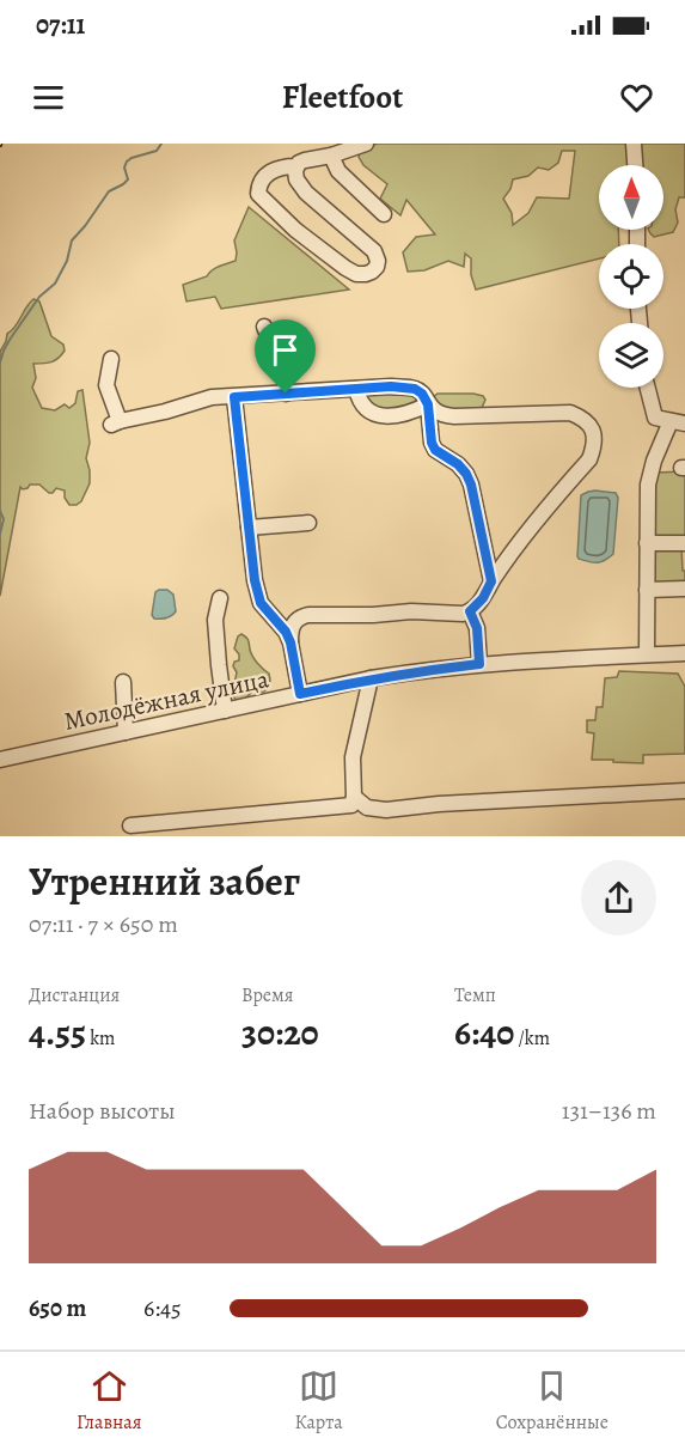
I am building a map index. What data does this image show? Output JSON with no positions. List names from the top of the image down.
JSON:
{
  "streets": {
    "street": ["Молодёжная улица"]
  },
  "north": "top",
  "page": {
    "status": "07:11",
    "header": "Fleetfoot",
    "heading": ["Утренний забег", "07:11 · 7 × 650 m"],
    "stats": [
      ["Дистанция", "4.55 km"],
      ["Время", "30:20"],
      ["Темп", "6:40 /km"]
    ],
    "chart": ["Набор высоты", "131–136 m"],
    "list": [
      {
        "name": "650 m",
        "note": "6:45"
      }
    ],
    "tabs": ["Главная", "Карта", "Сохранённые"]
  }
}
